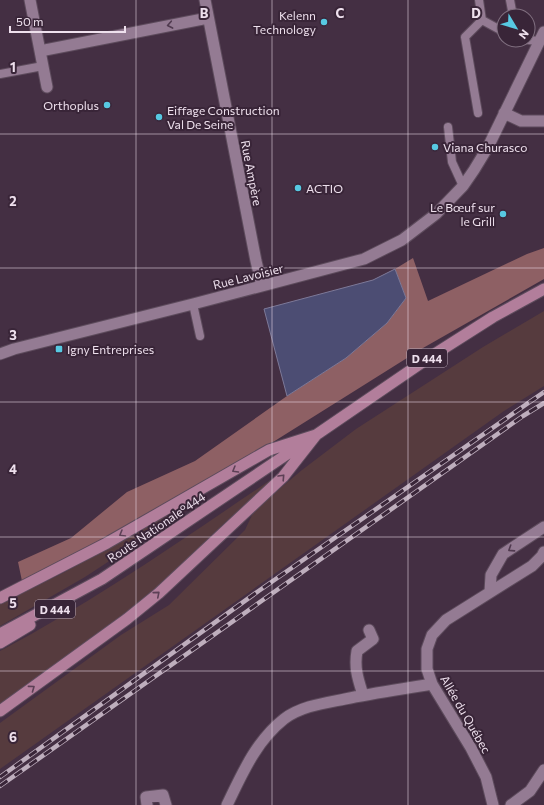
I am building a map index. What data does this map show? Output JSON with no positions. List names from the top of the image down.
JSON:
{
  "streets": {
    "main road": ["D 444", "Route Nationale°444"],
    "street": ["Rue Ampère", "Rue Lavoisier", "Allée du Québec"]
  },
  "crossings": [
    ["Rue Ampère", "Rue Lavoisier"],
    ["D 444", "Route Nationale°444"]
  ],
  "places": {
    "other": [
      "Kelenn Technology",
      "Orthoplus",
      "Eiffage Construction Val De Seine",
      "Viana Churasco",
      "ACTIO",
      "Le Bœuf sur le Grill"
    ],
    "transit": ["Igny Entreprises"]
  },
  "scale_bar": "50 m",
  "north": "bottom right",
  "grid": {
    "columns": ["B", "C", "D"],
    "rows": [
      "1",
      "2",
      "3",
      "4",
      "5",
      "6"
    ]
  }
}
